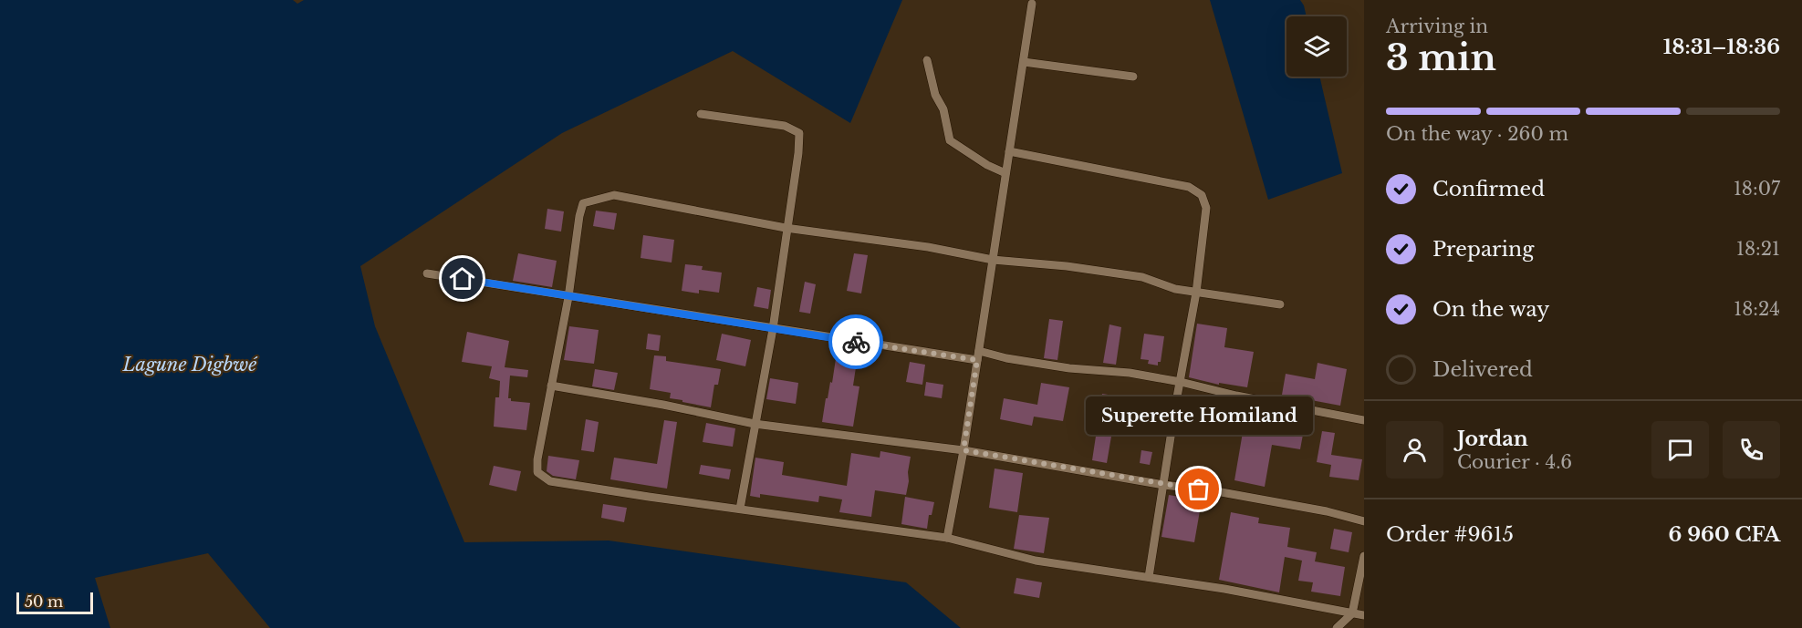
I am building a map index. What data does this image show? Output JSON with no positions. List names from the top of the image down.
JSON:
{
  "water": ["Lagune Digbwé"],
  "places": ["Superette Homiland"],
  "scale_bar": "50 m",
  "page": {
    "heading": ["3 min", "Arriving in", "18:31–18:36"],
    "panel": [
      "Jordan",
      "Courier · 4.6",
      "Order #9615",
      "6 960 CFA"
    ],
    "bar": "On the way · 260 m",
    "list": [
      ["Confirmed", "18:07"],
      ["Preparing", "18:21"],
      ["On the way", "18:24"],
      "Delivered"
    ],
    "bubble": "Superette Homiland",
    "scale": "50 m"
  }
}
